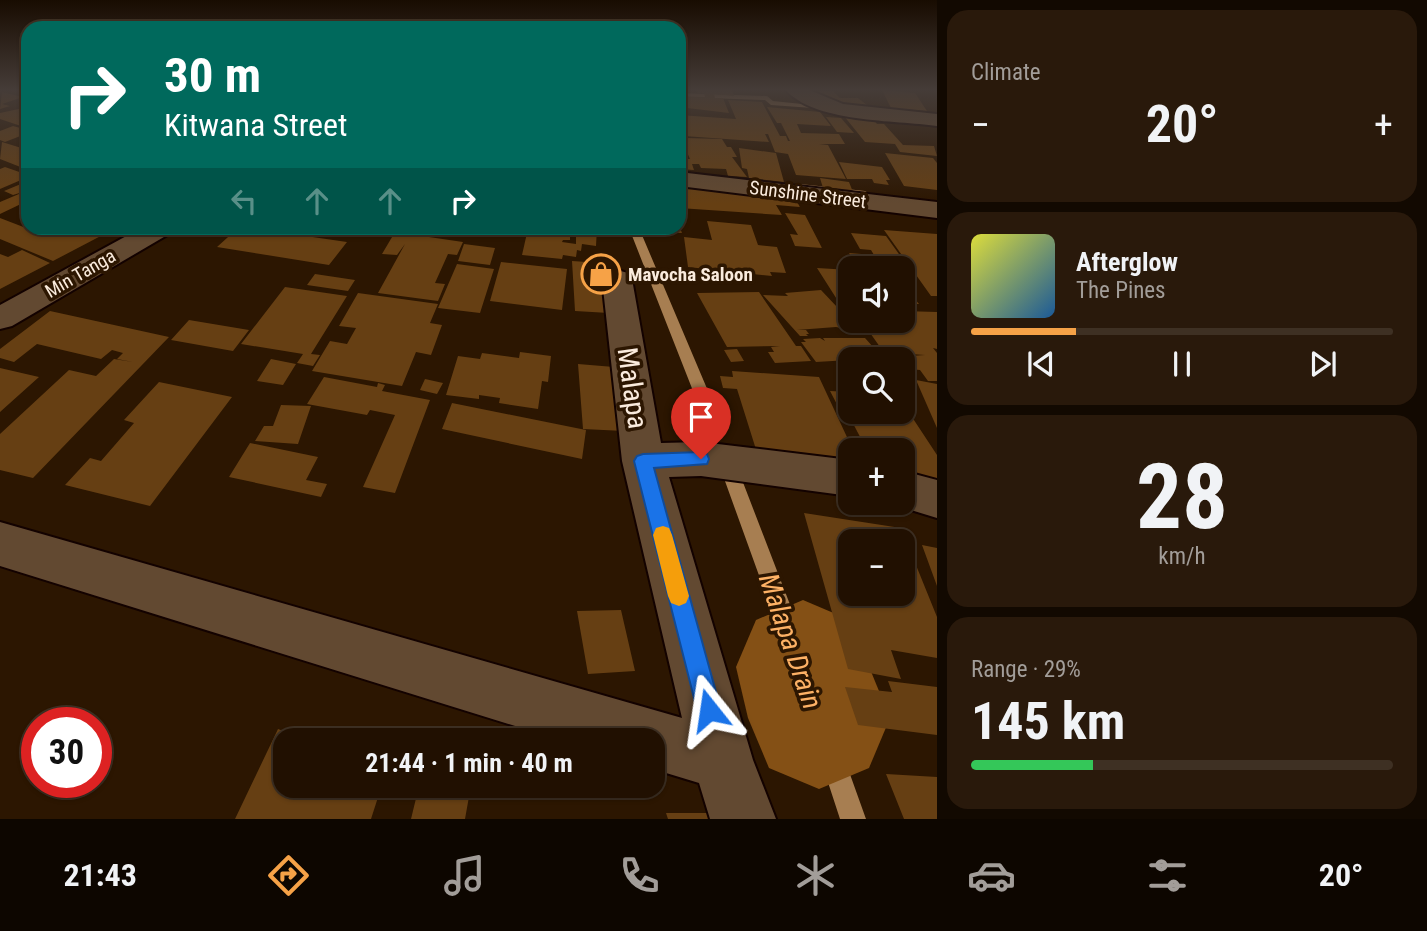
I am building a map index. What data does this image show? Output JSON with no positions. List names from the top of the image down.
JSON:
{
  "streets": {
    "street": ["Sunshine Street", "Min Tanga", "Malapa"]
  },
  "water": ["Malapa Drain"],
  "places": {
    "shop": ["Mavocha Saloon"]
  },
  "page": {
    "tile": [
      "Climate",
      ["28", "km/h"],
      ["Range · 29%", "145 km"]
    ],
    "turn": ["30 m", "Kitwana Street"],
    "heat": ["−", "20°", "+"],
    "song": ["Afterglow", "The Pines"],
    "map_buttons": ["+", "−"],
    "limit": "30",
    "trip": "21:44 · 1 min · 40 m",
    "tabs": ["21:43", "20°"]
  }
}
